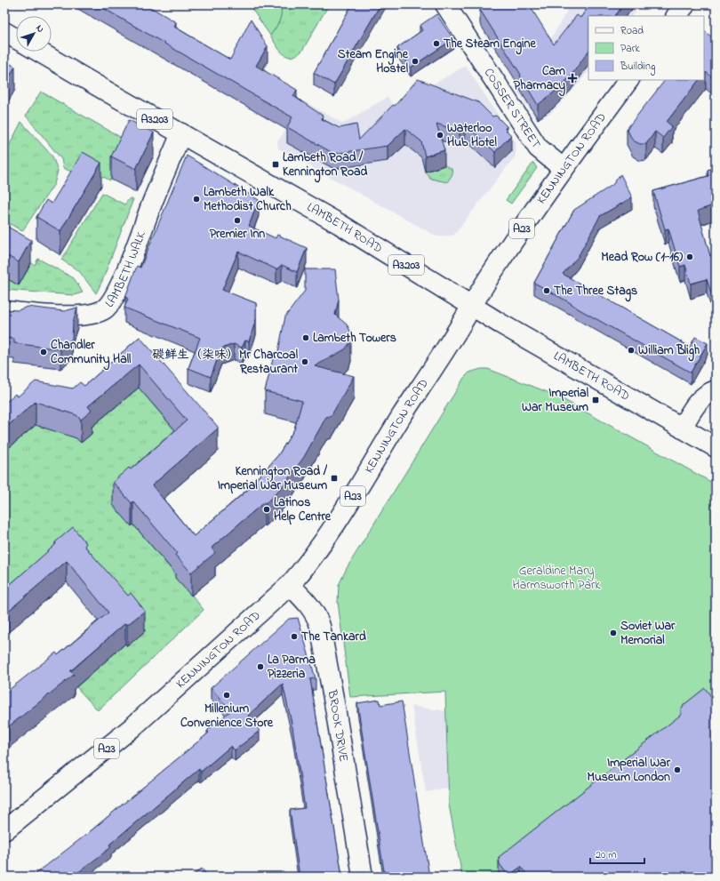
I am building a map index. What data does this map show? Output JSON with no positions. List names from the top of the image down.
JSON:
{
  "streets": {
    "main road": [
      "COSSER STREET",
      "A3203",
      "KENNINGTON ROAD",
      "LAMBETH ROAD",
      "A23",
      "LAMBETH WALK",
      "BROOK DRIVE"
    ]
  },
  "crossings": [
    ["COSSER STREET", "KENNINGTON ROAD"],
    ["KENNINGTON ROAD", "LAMBETH ROAD"],
    ["KENNINGTON ROAD", "BROOK DRIVE"],
    ["LAMBETH ROAD", "LAMBETH WALK"]
  ],
  "parks": ["Geraldine Mary Harmsworth Park"],
  "places": {
    "other": [
      "The Steam Engine",
      "Steam Engine Hostel",
      "Waterloo Hub Hotel",
      "Lambeth Walk Methodist Church",
      "Premier Inn",
      "Mead Row (1-16)",
      "The Three Stags",
      "Lambeth Towers",
      "William Bligh",
      "Chandler Community Hall",
      "碳鲜生（柒味）Mr Charcoal Restaurant",
      "Latinos Help Centre",
      "Soviet War Memorial",
      "The Tankard",
      "La Parma Pizzeria",
      "Millenium Convenience Store",
      "Imperial War Museum London"
    ],
    "health": ["Cam Pharmacy"],
    "transit": ["Lambeth Road / Kennington Road", "Imperial War Museum", "Kennington Road / Imperial War Museum"]
  },
  "legend": ["Road", "Park", "Building"],
  "scale_bar": "20 m",
  "north": "top right"
}
